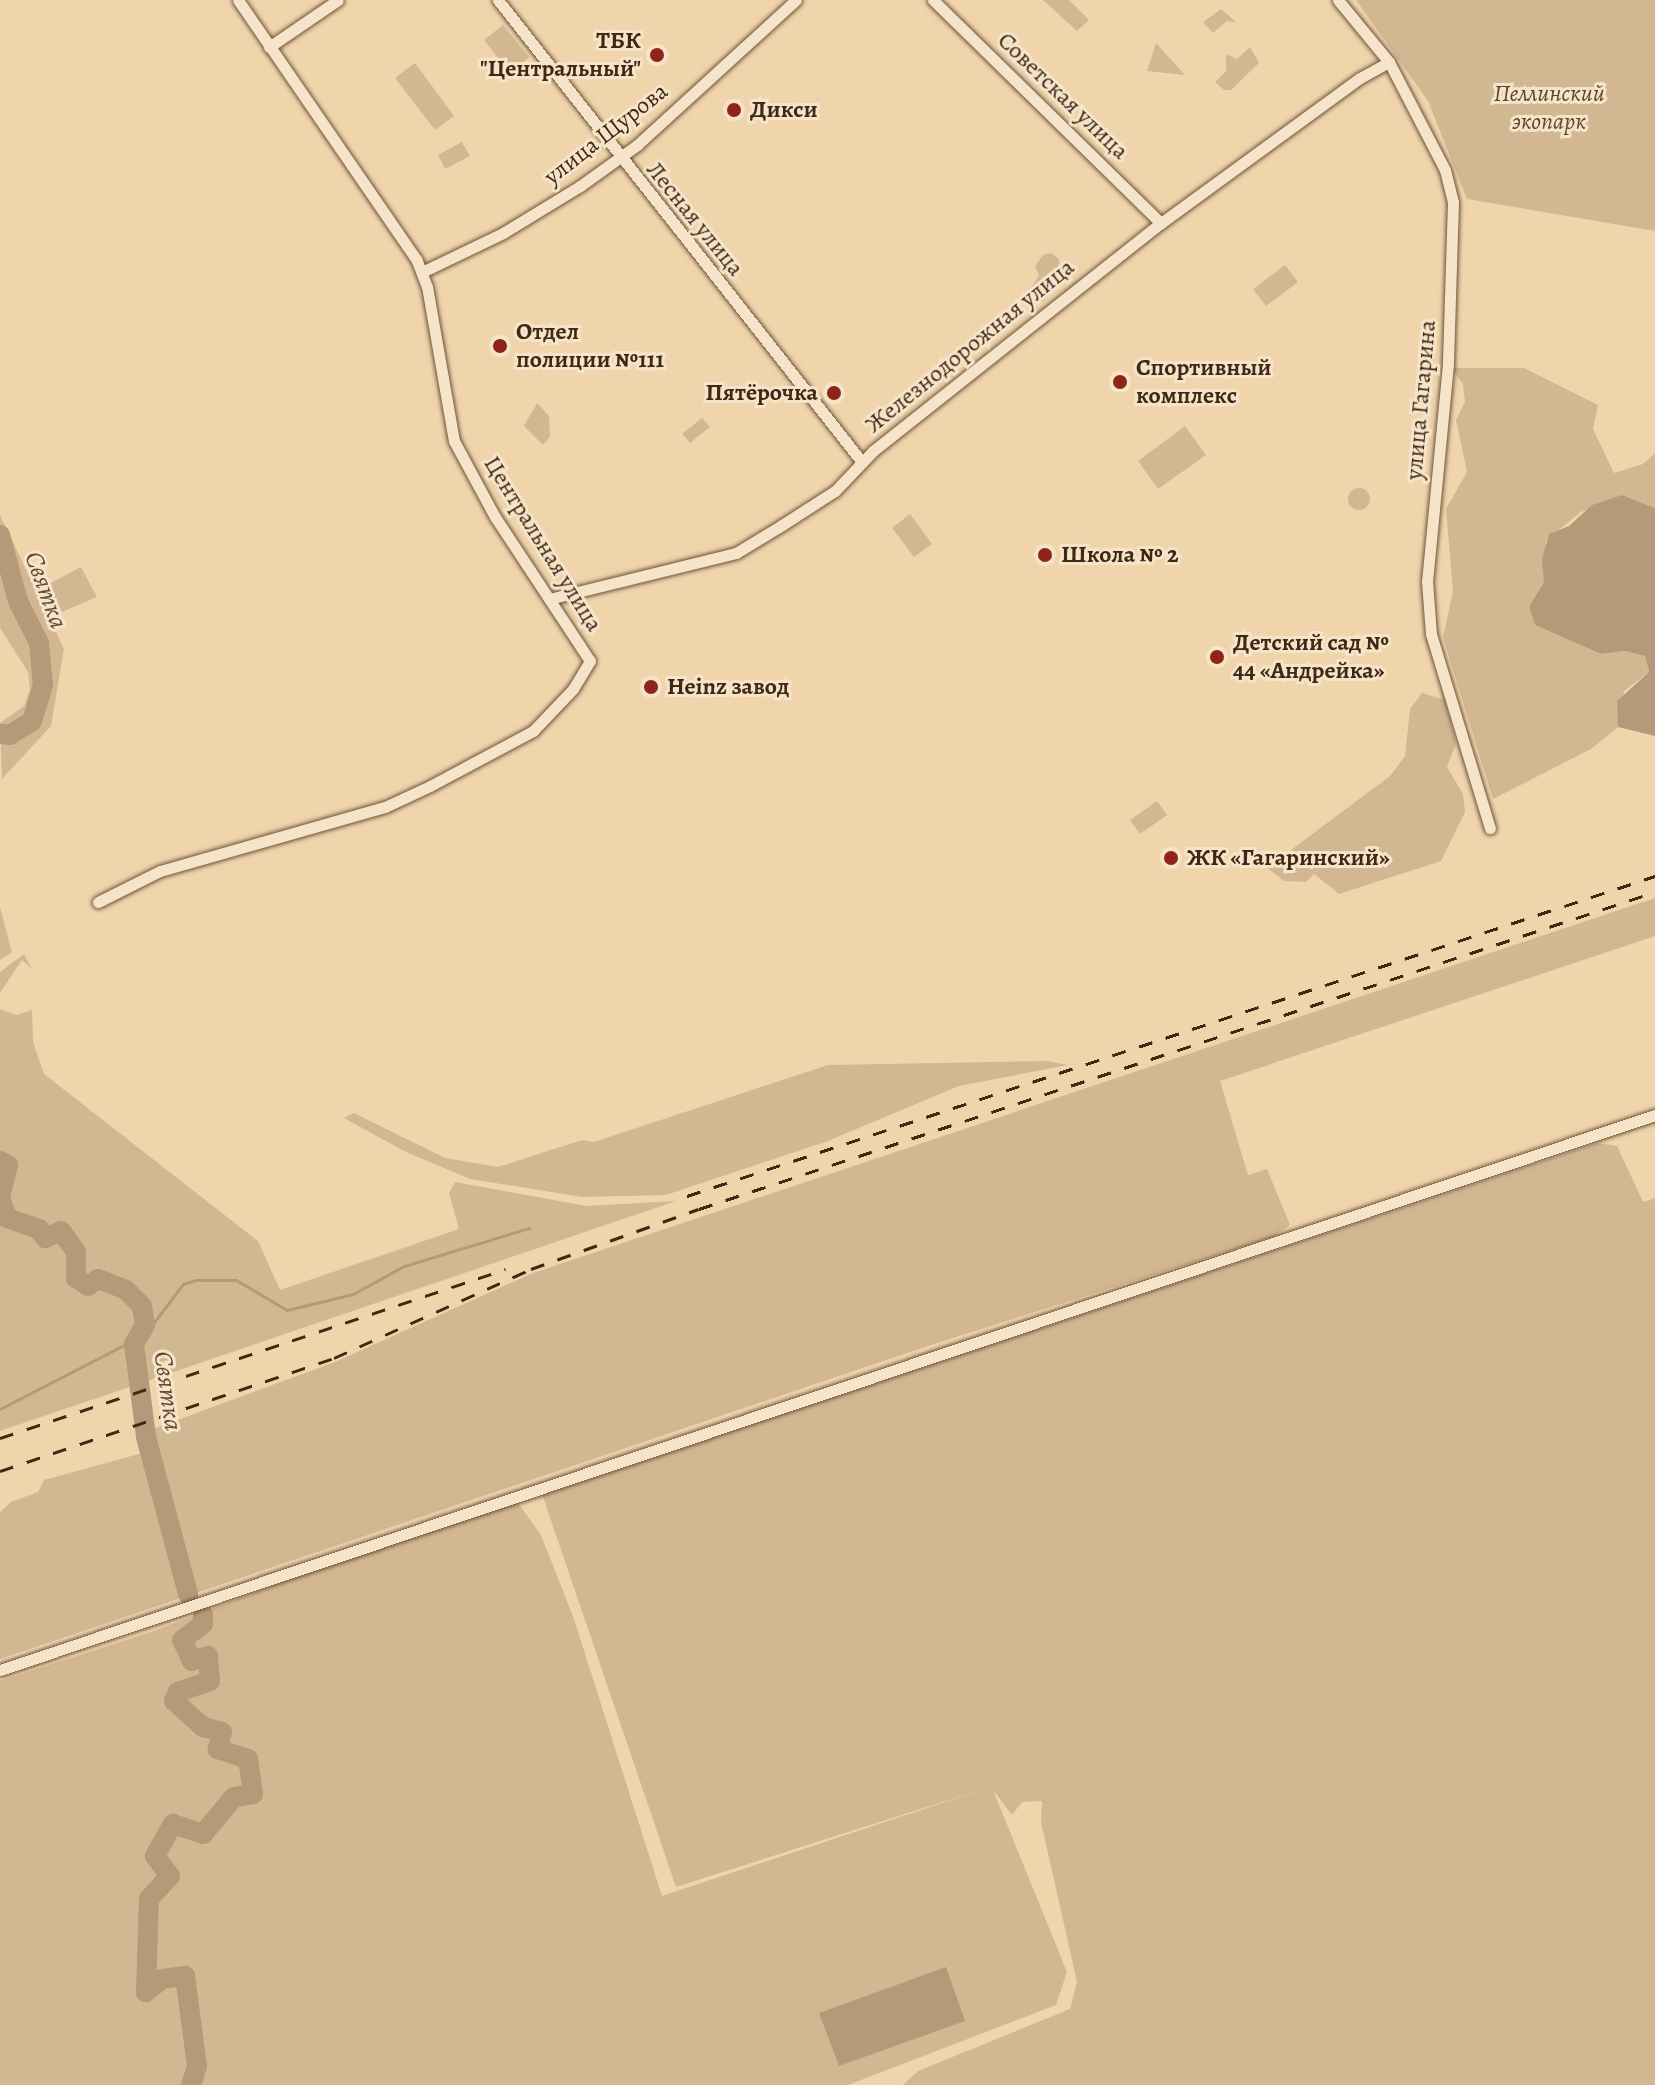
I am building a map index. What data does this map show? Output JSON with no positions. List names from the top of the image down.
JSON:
{
  "streets": {
    "street": [
      "Советская улица",
      "улица Щурова",
      "Лесная улица",
      "Железнодорожная улица",
      "улица Гагарина",
      "Центральная улица"
    ]
  },
  "crossings": [
    ["Советская улица", "Железнодорожная улица"],
    ["улица Щурова", "Лесная улица"],
    ["улица Щурова", "Центральная улица"],
    ["Лесная улица", "Железнодорожная улица"],
    ["Железнодорожная улица", "улица Гагарина"],
    ["Железнодорожная улица", "Центральная улица"]
  ],
  "water": ["Святка"],
  "parks": ["Пеллинский экопарк"],
  "places": [
    "ТБК \"Центральный\"",
    "Дикси",
    "Отдел полиции №111",
    "Спортивный комплекс",
    "Пятёрочка",
    "Школа № 2",
    "Детский сад № 44 «Андрейка»",
    "Heinz завод",
    "ЖК «Гагаринский»"
  ]
}
